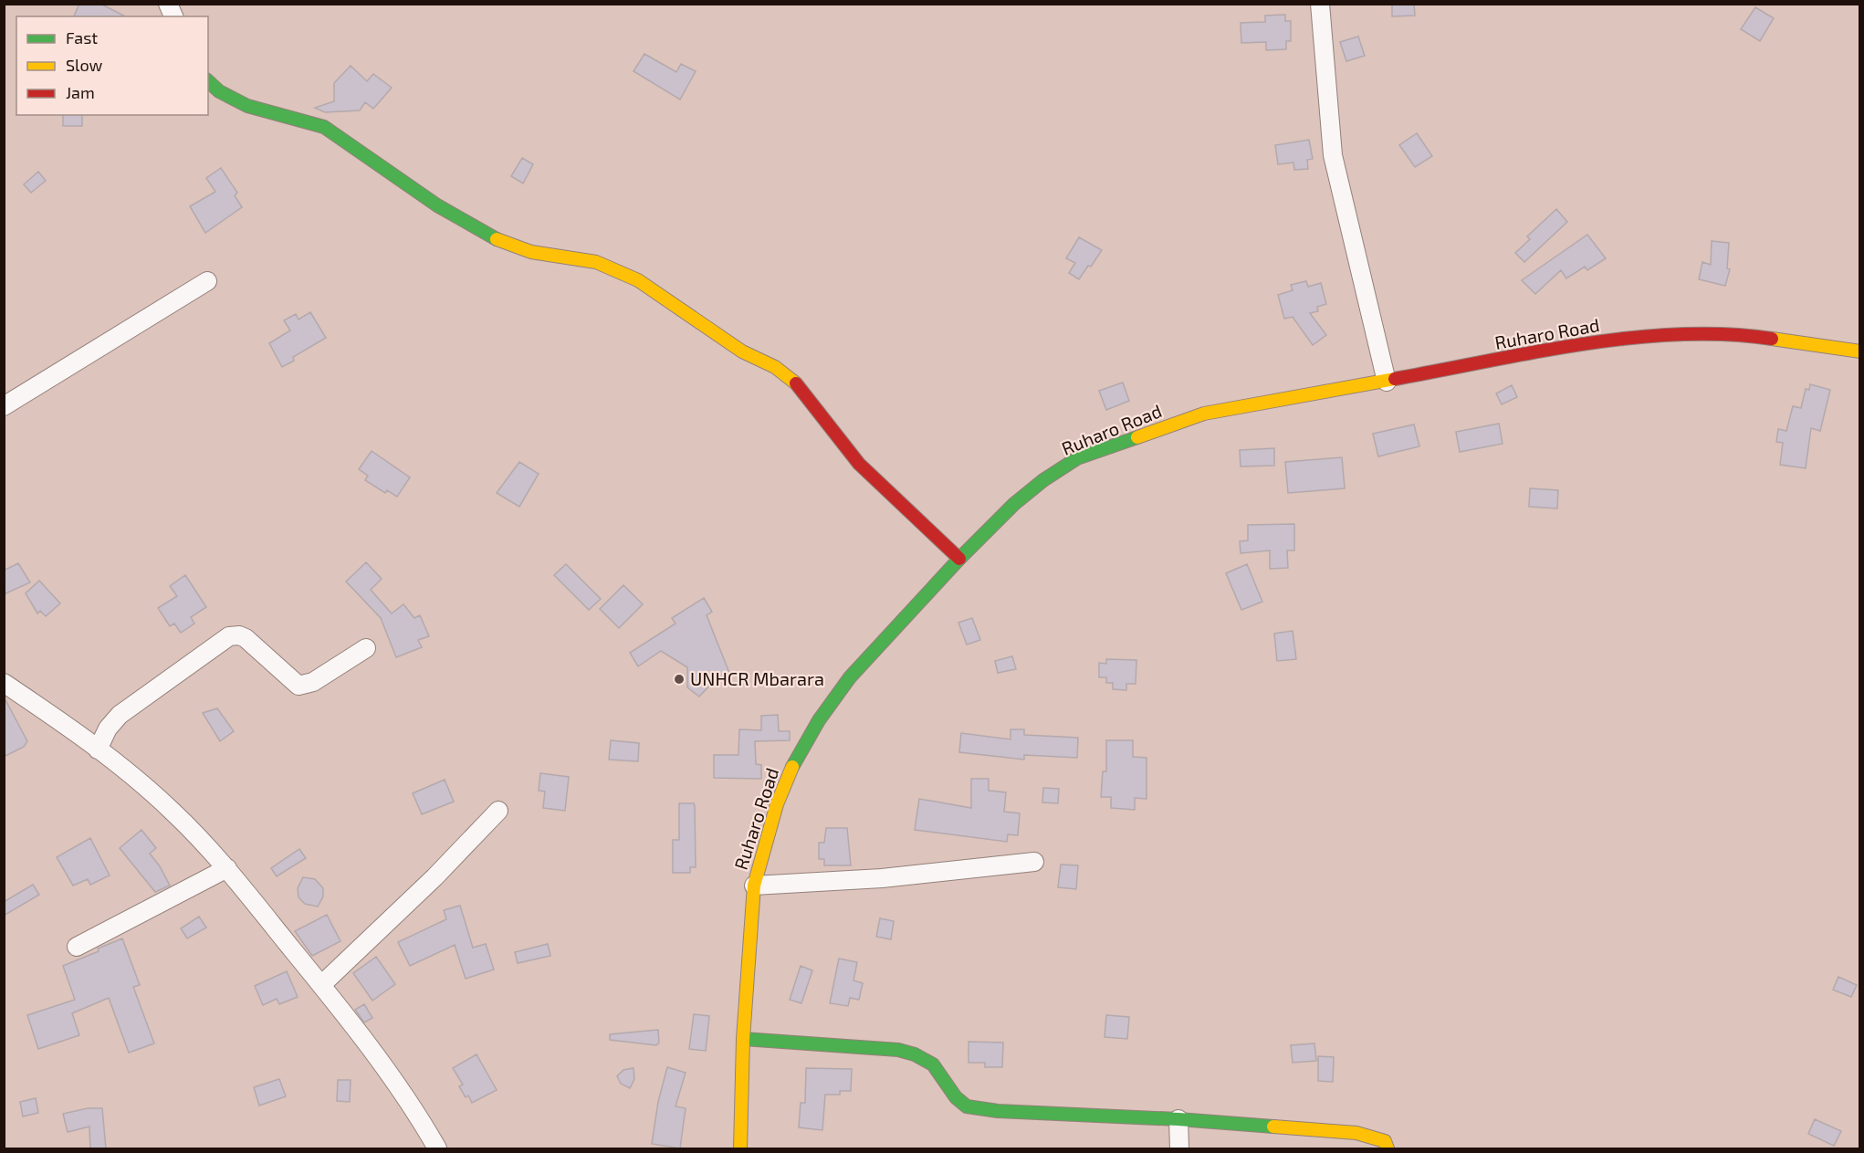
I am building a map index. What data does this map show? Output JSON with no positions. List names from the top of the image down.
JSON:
{
  "streets": {
    "street": ["Ruharo Road"]
  },
  "places": ["UNHCR Mbarara"],
  "legend": ["Fast", "Slow", "Jam"]
}
